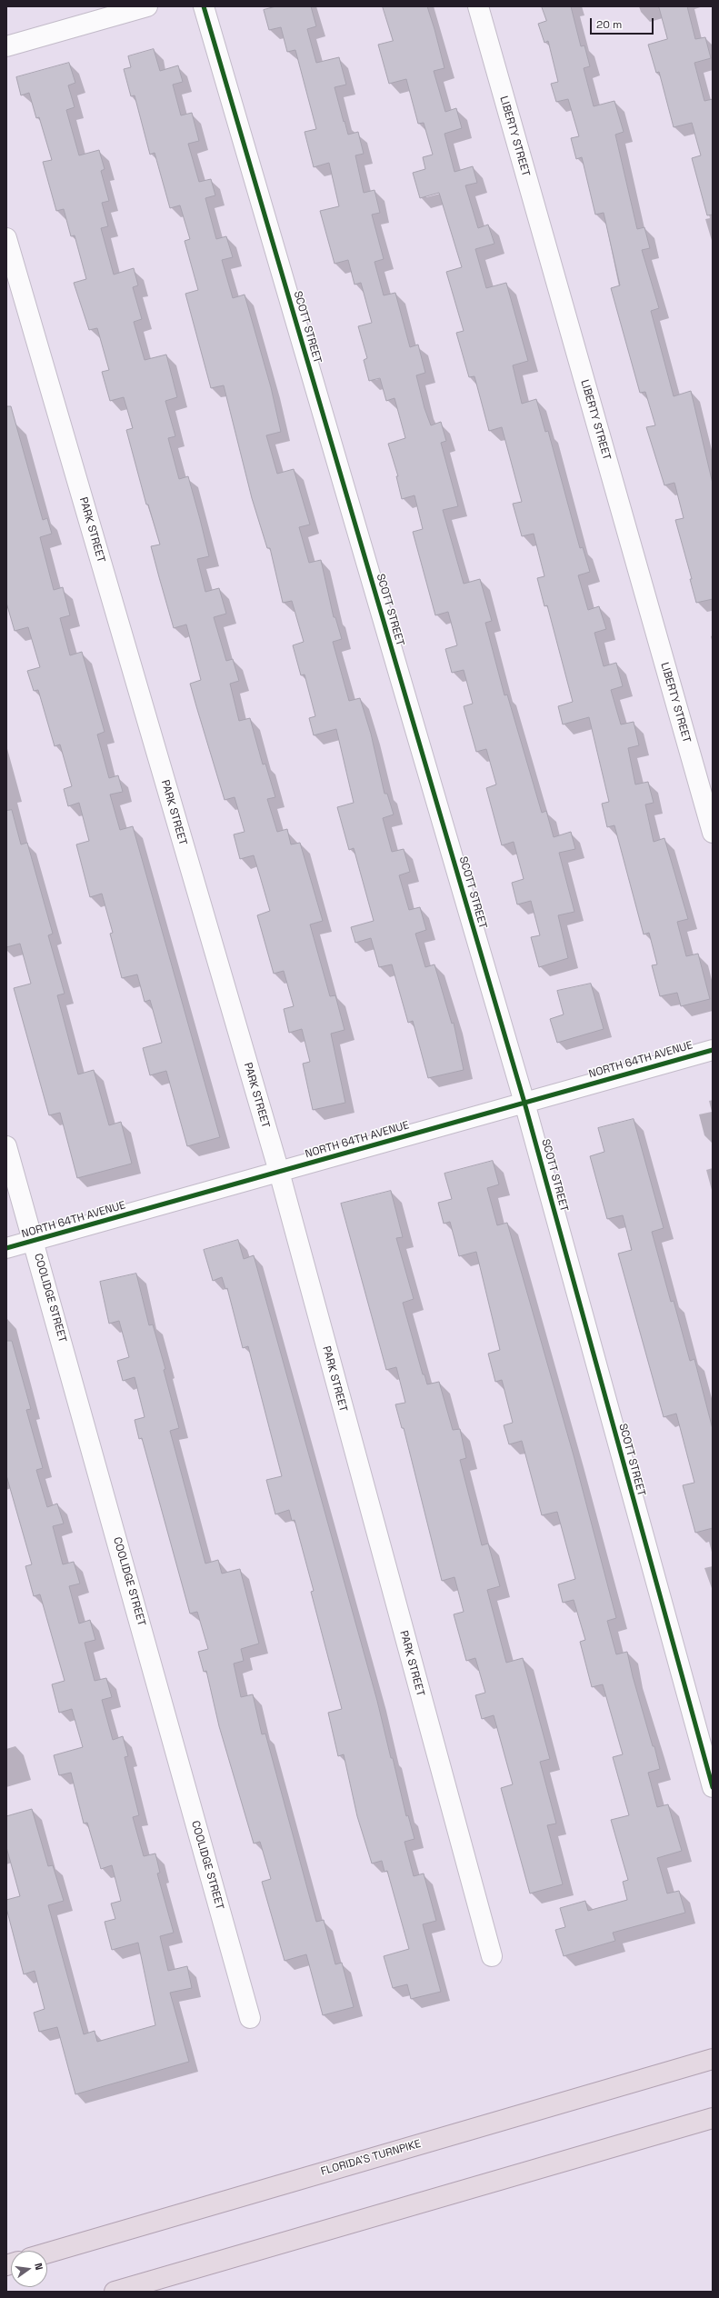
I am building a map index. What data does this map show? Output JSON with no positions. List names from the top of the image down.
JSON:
{
  "streets": {
    "highway": ["FLORIDA'S TURNPIKE"],
    "street": [
      "LIBERTY STREET",
      "SCOTT STREET",
      "PARK STREET",
      "NORTH 64TH AVENUE",
      "COOLIDGE STREET"
    ]
  },
  "crossings": [
    ["SCOTT STREET", "NORTH 64TH AVENUE"],
    ["PARK STREET", "NORTH 64TH AVENUE"],
    ["NORTH 64TH AVENUE", "COOLIDGE STREET"]
  ],
  "scale_bar": "20 m",
  "north": "right"
}
